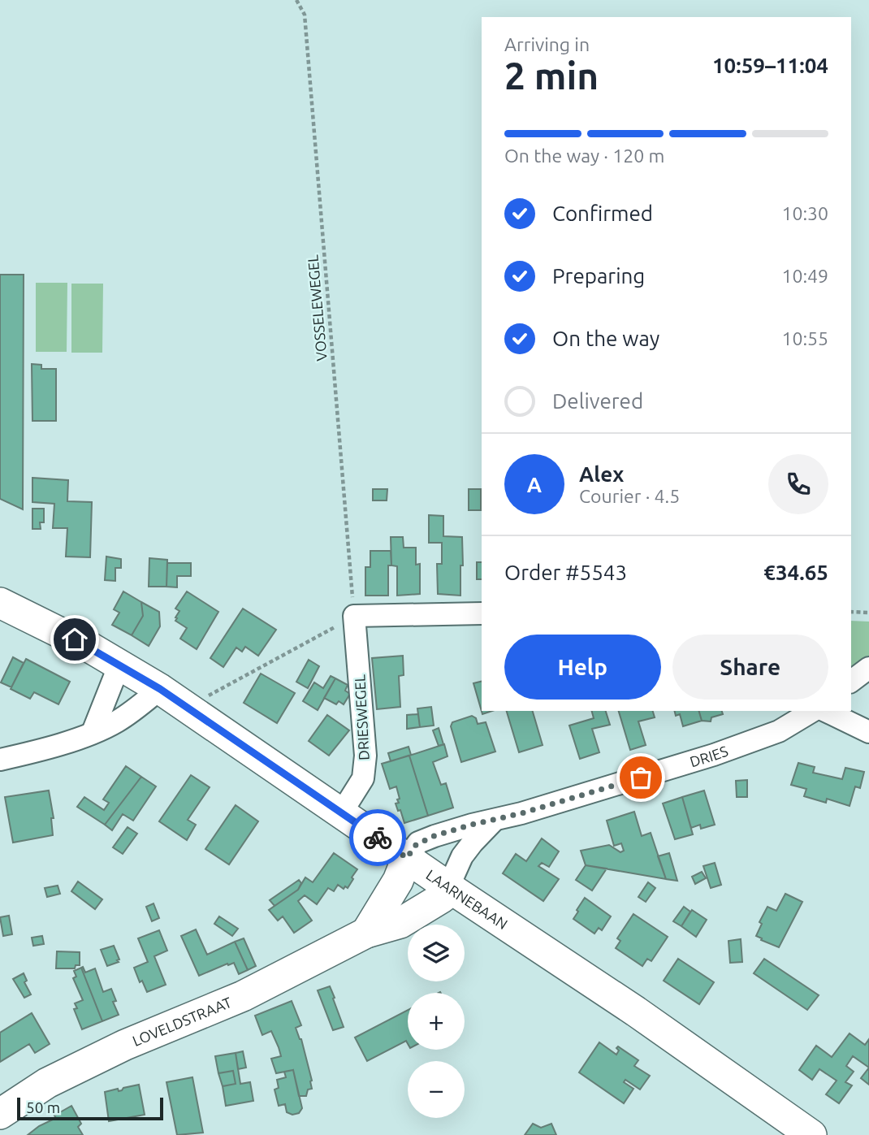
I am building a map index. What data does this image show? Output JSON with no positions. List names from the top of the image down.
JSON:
{
  "streets": {
    "street": [
      "DRIESWEGEL",
      "DRIES",
      "LAARNEBAAN",
      "LOVELDSTRAAT"
    ],
    "path": ["VOSSELEWEGEL"]
  },
  "crossings": [
    ["VOSSELEWEGEL", "DRIESWEGEL"],
    ["DRIESWEGEL", "LAARNEBAAN"],
    ["DRIES", "LAARNEBAAN"],
    ["LAARNEBAAN", "LOVELDSTRAAT"]
  ],
  "scale_bar": "50 m",
  "page": {
    "heading": ["2 min", "Arriving in", "10:59–11:04"],
    "panel": [
      "Alex",
      "Courier · 4.5",
      "Order #5543",
      "€34.65"
    ],
    "bar": "On the way · 120 m",
    "list": [
      ["Confirmed", "10:30"],
      ["Preparing", "10:49"],
      ["On the way", "10:55"],
      "Delivered"
    ],
    "round": "A",
    "buttons": ["Help", "Share"],
    "map_buttons": ["+", "−"],
    "scale": "50 m"
  }
}
